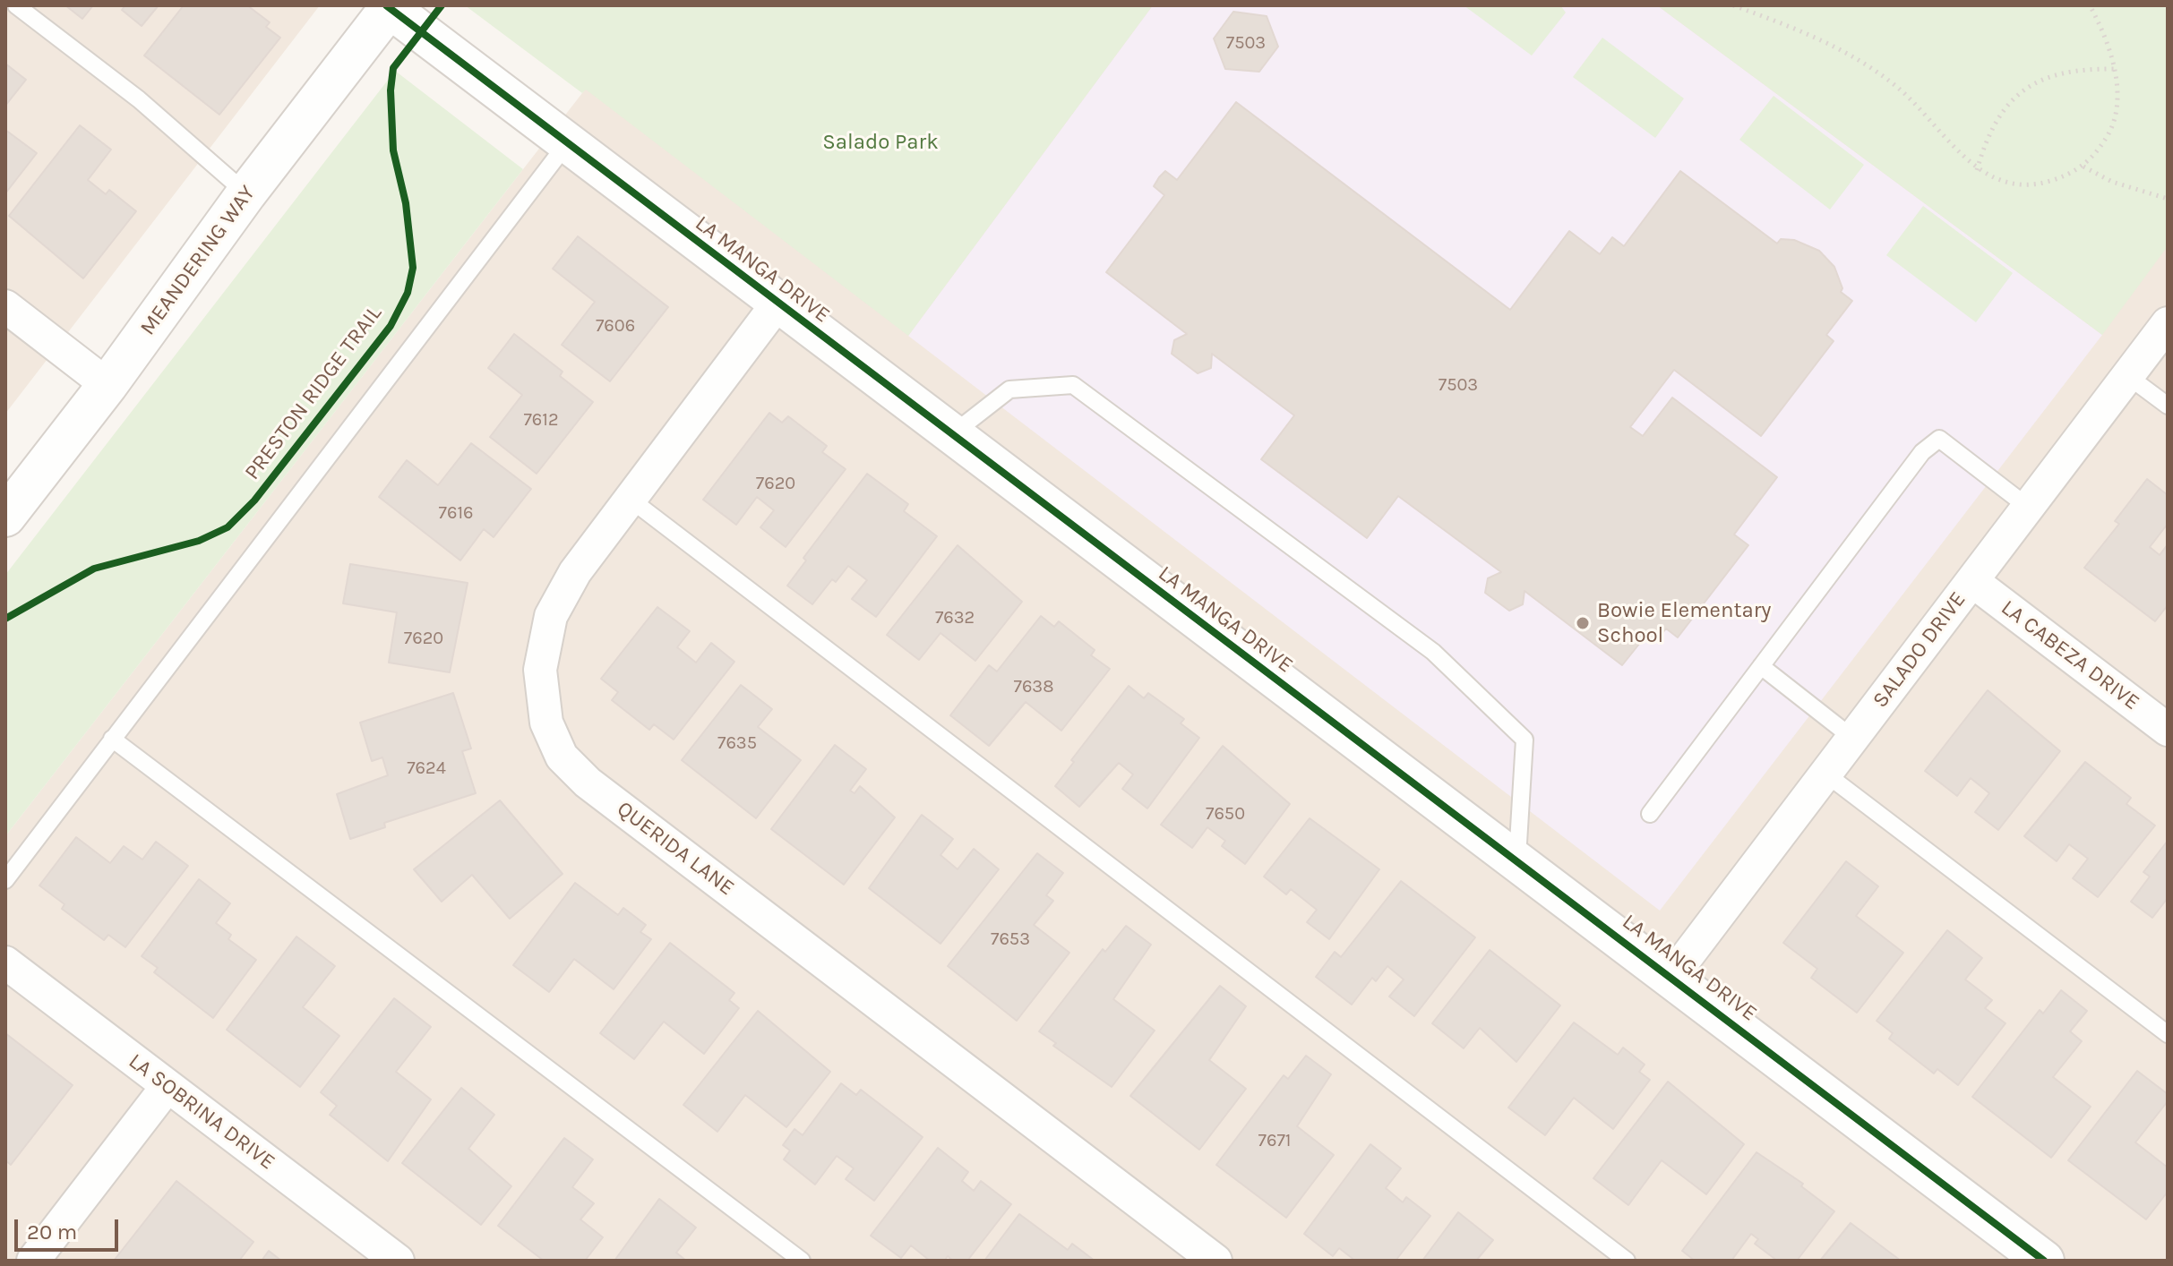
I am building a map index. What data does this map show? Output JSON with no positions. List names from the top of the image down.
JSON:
{
  "streets": {
    "street": [
      "MEANDERING WAY",
      "LA MANGA DRIVE",
      "SALADO DRIVE",
      "LA CABEZA DRIVE",
      "QUERIDA LANE",
      "LA SOBRINA DRIVE"
    ],
    "cycle path": ["PRESTON RIDGE TRAIL"]
  },
  "crossings": [
    ["MEANDERING WAY", "LA MANGA DRIVE"],
    ["LA MANGA DRIVE", "SALADO DRIVE"],
    ["LA MANGA DRIVE", "QUERIDA LANE"],
    ["SALADO DRIVE", "LA CABEZA DRIVE"]
  ],
  "parks": ["Salado Park"],
  "places": ["Bowie Elementary School"],
  "house_numbers": [
    "7503",
    "7606",
    "7503",
    "7612",
    "7620",
    "7616",
    "7632",
    "7620",
    "7638",
    "7635",
    "7624",
    "7650",
    "7653",
    "7671"
  ],
  "scale_bar": "20 m"
}
